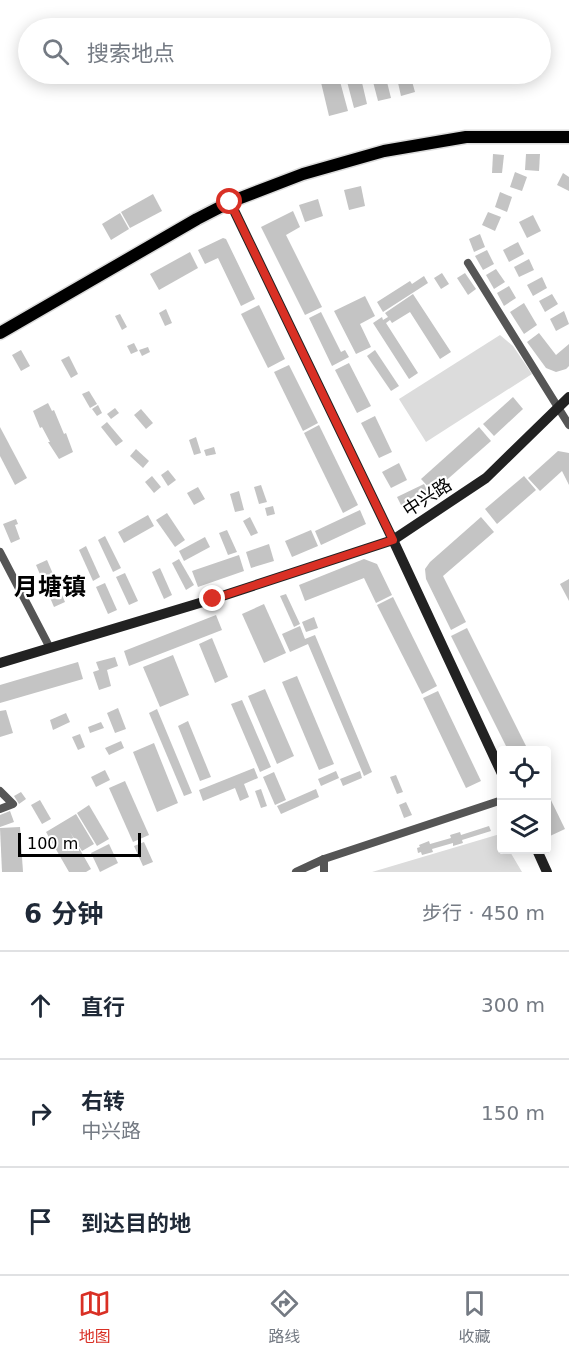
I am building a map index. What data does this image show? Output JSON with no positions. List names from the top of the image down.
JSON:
{
  "streets": {
    "main road": ["中兴路"]
  },
  "districts": ["月塘镇"],
  "scale_bar": "100 m",
  "page": {
    "search": "搜索地点",
    "scale": "100 m",
    "heading": ["6 分钟", "步行 · 450 m"],
    "list": [
      ["直行", "300 m"],
      ["右转", "中兴路", "150 m"],
      "到达目的地"
    ],
    "nav": ["地图", "路线", "收藏"]
  }
}
